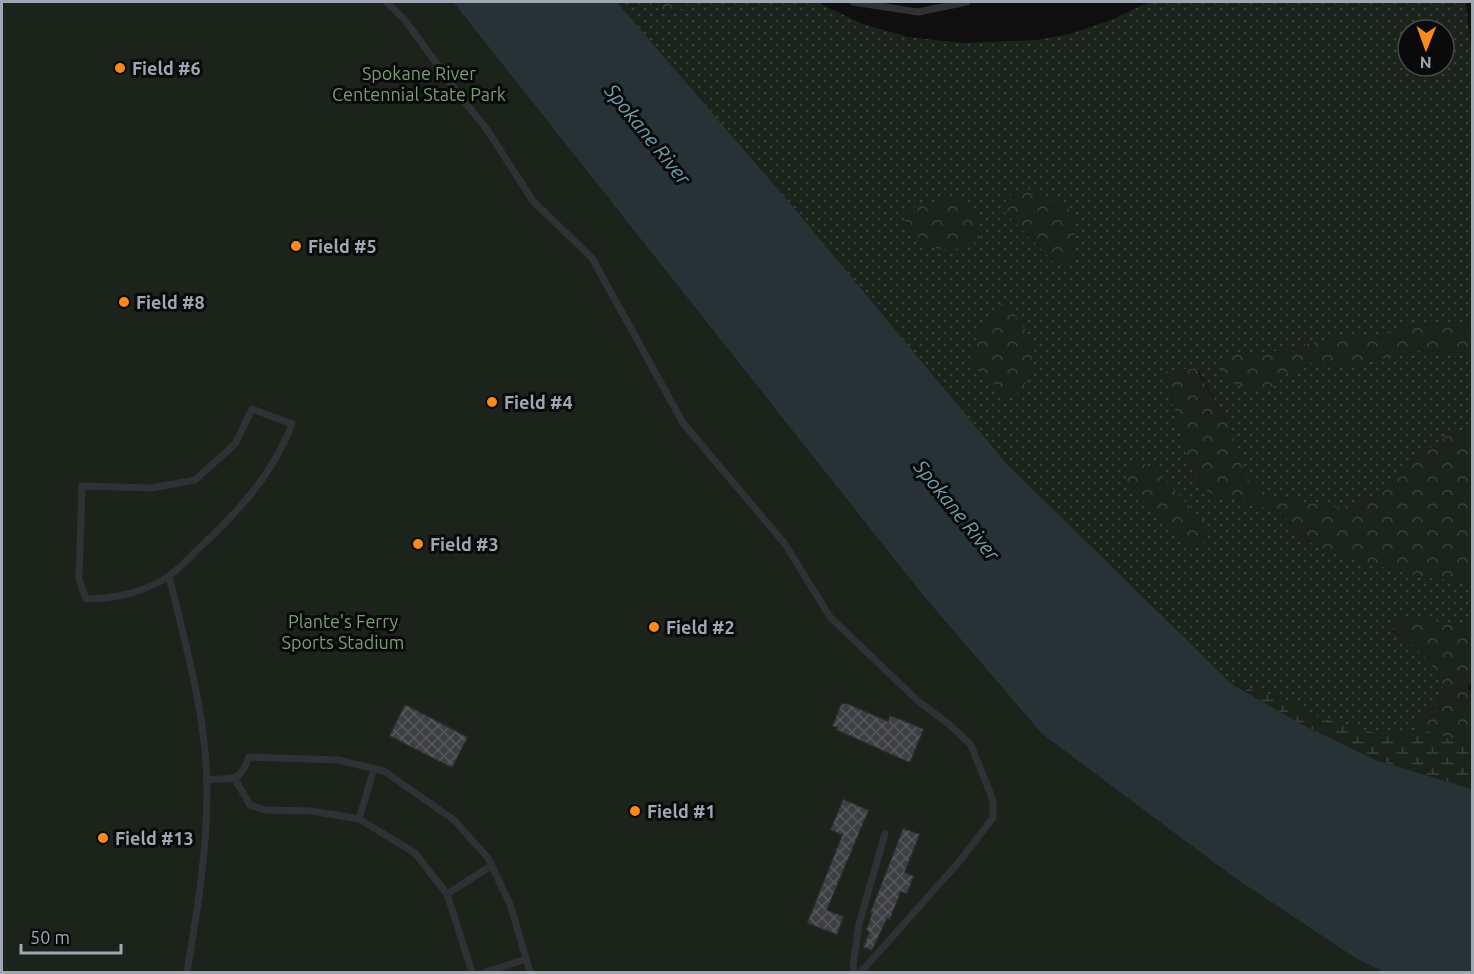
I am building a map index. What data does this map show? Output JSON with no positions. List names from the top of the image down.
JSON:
{
  "water": ["Spokane River"],
  "parks": ["Spokane River Centennial State Park", "Plante's Ferry Sports Stadium"],
  "places": [
    "Field #6",
    "Field #5",
    "Field #8",
    "Field #4",
    "Field #3",
    "Field #2",
    "Field #1",
    "Field #13"
  ],
  "scale_bar": "50 m",
  "north": "bottom"
}
